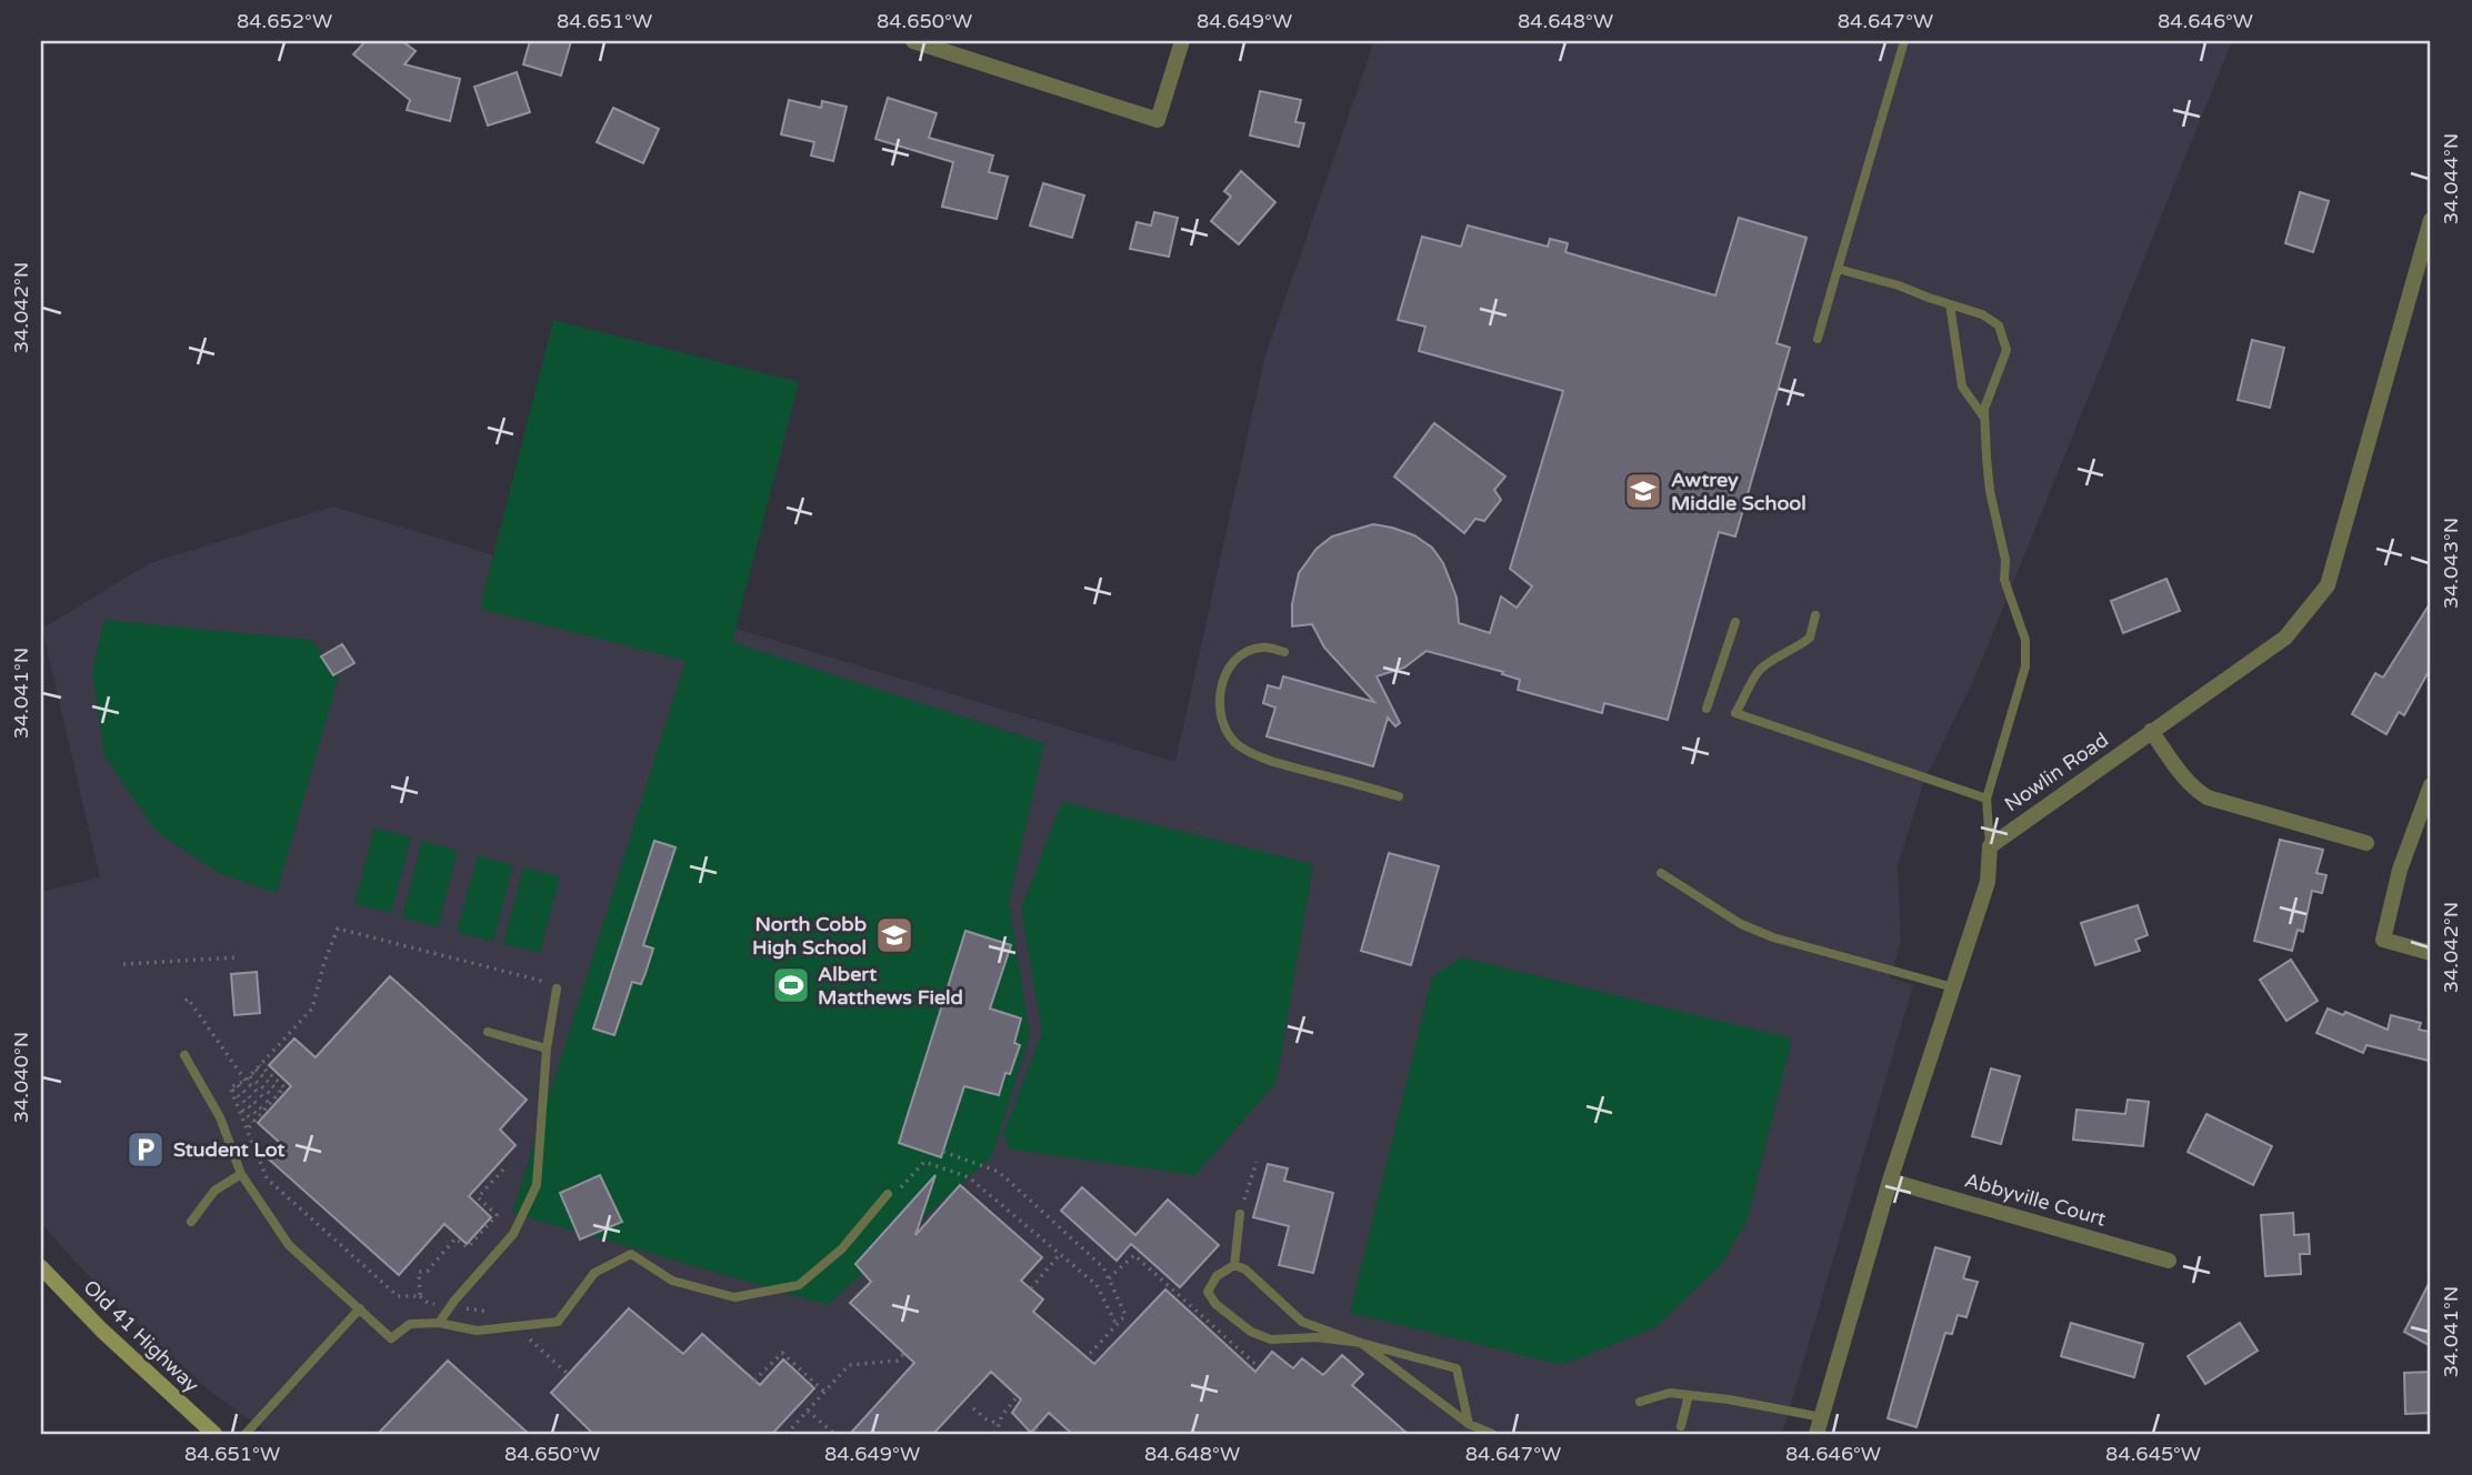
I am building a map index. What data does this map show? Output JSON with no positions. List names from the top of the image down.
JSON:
{
  "streets": {
    "main road": ["Old 41 Highway"],
    "street": ["Nowlin Road", "Abbyville Court"]
  },
  "places": {
    "school or university": ["Awtrey Middle School", "North Cobb High School"],
    "sports": ["Albert Matthews Field"],
    "parking": ["Student Lot"]
  },
  "coordinates": [
    "84.652°W",
    "84.651°W",
    "84.650°W",
    "84.649°W",
    "84.648°W",
    "84.647°W",
    "84.646°W",
    "34.044°N",
    "34.042°N",
    "34.043°N",
    "34.041°N",
    "34.040°N",
    "84.645°W"
  ]
}
